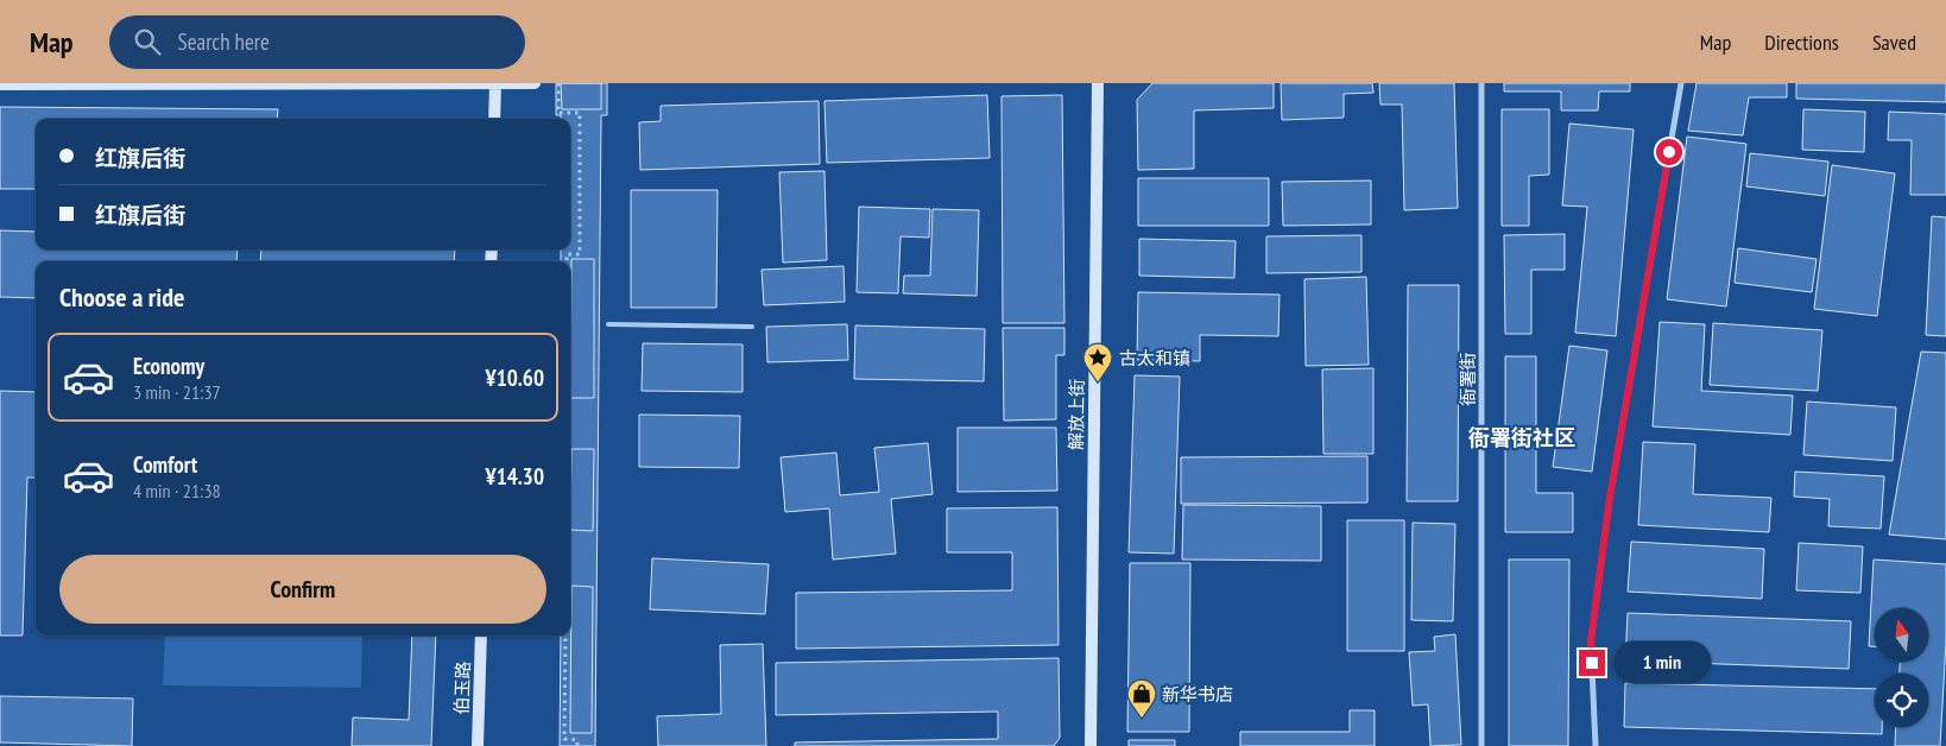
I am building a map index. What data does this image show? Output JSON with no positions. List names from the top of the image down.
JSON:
{
  "streets": {
    "street": ["衙署街", "解放上街", "伯玉路"]
  },
  "districts": ["衙署街社区"],
  "places": {
    "place": ["古太和镇"],
    "shop": ["新华书店"]
  },
  "north": "top",
  "page": {
    "header": "Map",
    "search": "Search here",
    "nav": ["Map", "Directions", "Saved"],
    "banner": ["红旗后街", "红旗后街"],
    "heading": "Choose a ride",
    "list": [
      {
        "name": "Economy",
        "note": "3 min · 21:37",
        "value": "¥10.60"
      },
      {
        "name": "Comfort",
        "note": "4 min · 21:38",
        "value": "¥14.30"
      }
    ],
    "buttons": "Confirm",
    "bubble": "1 min"
  }
}
